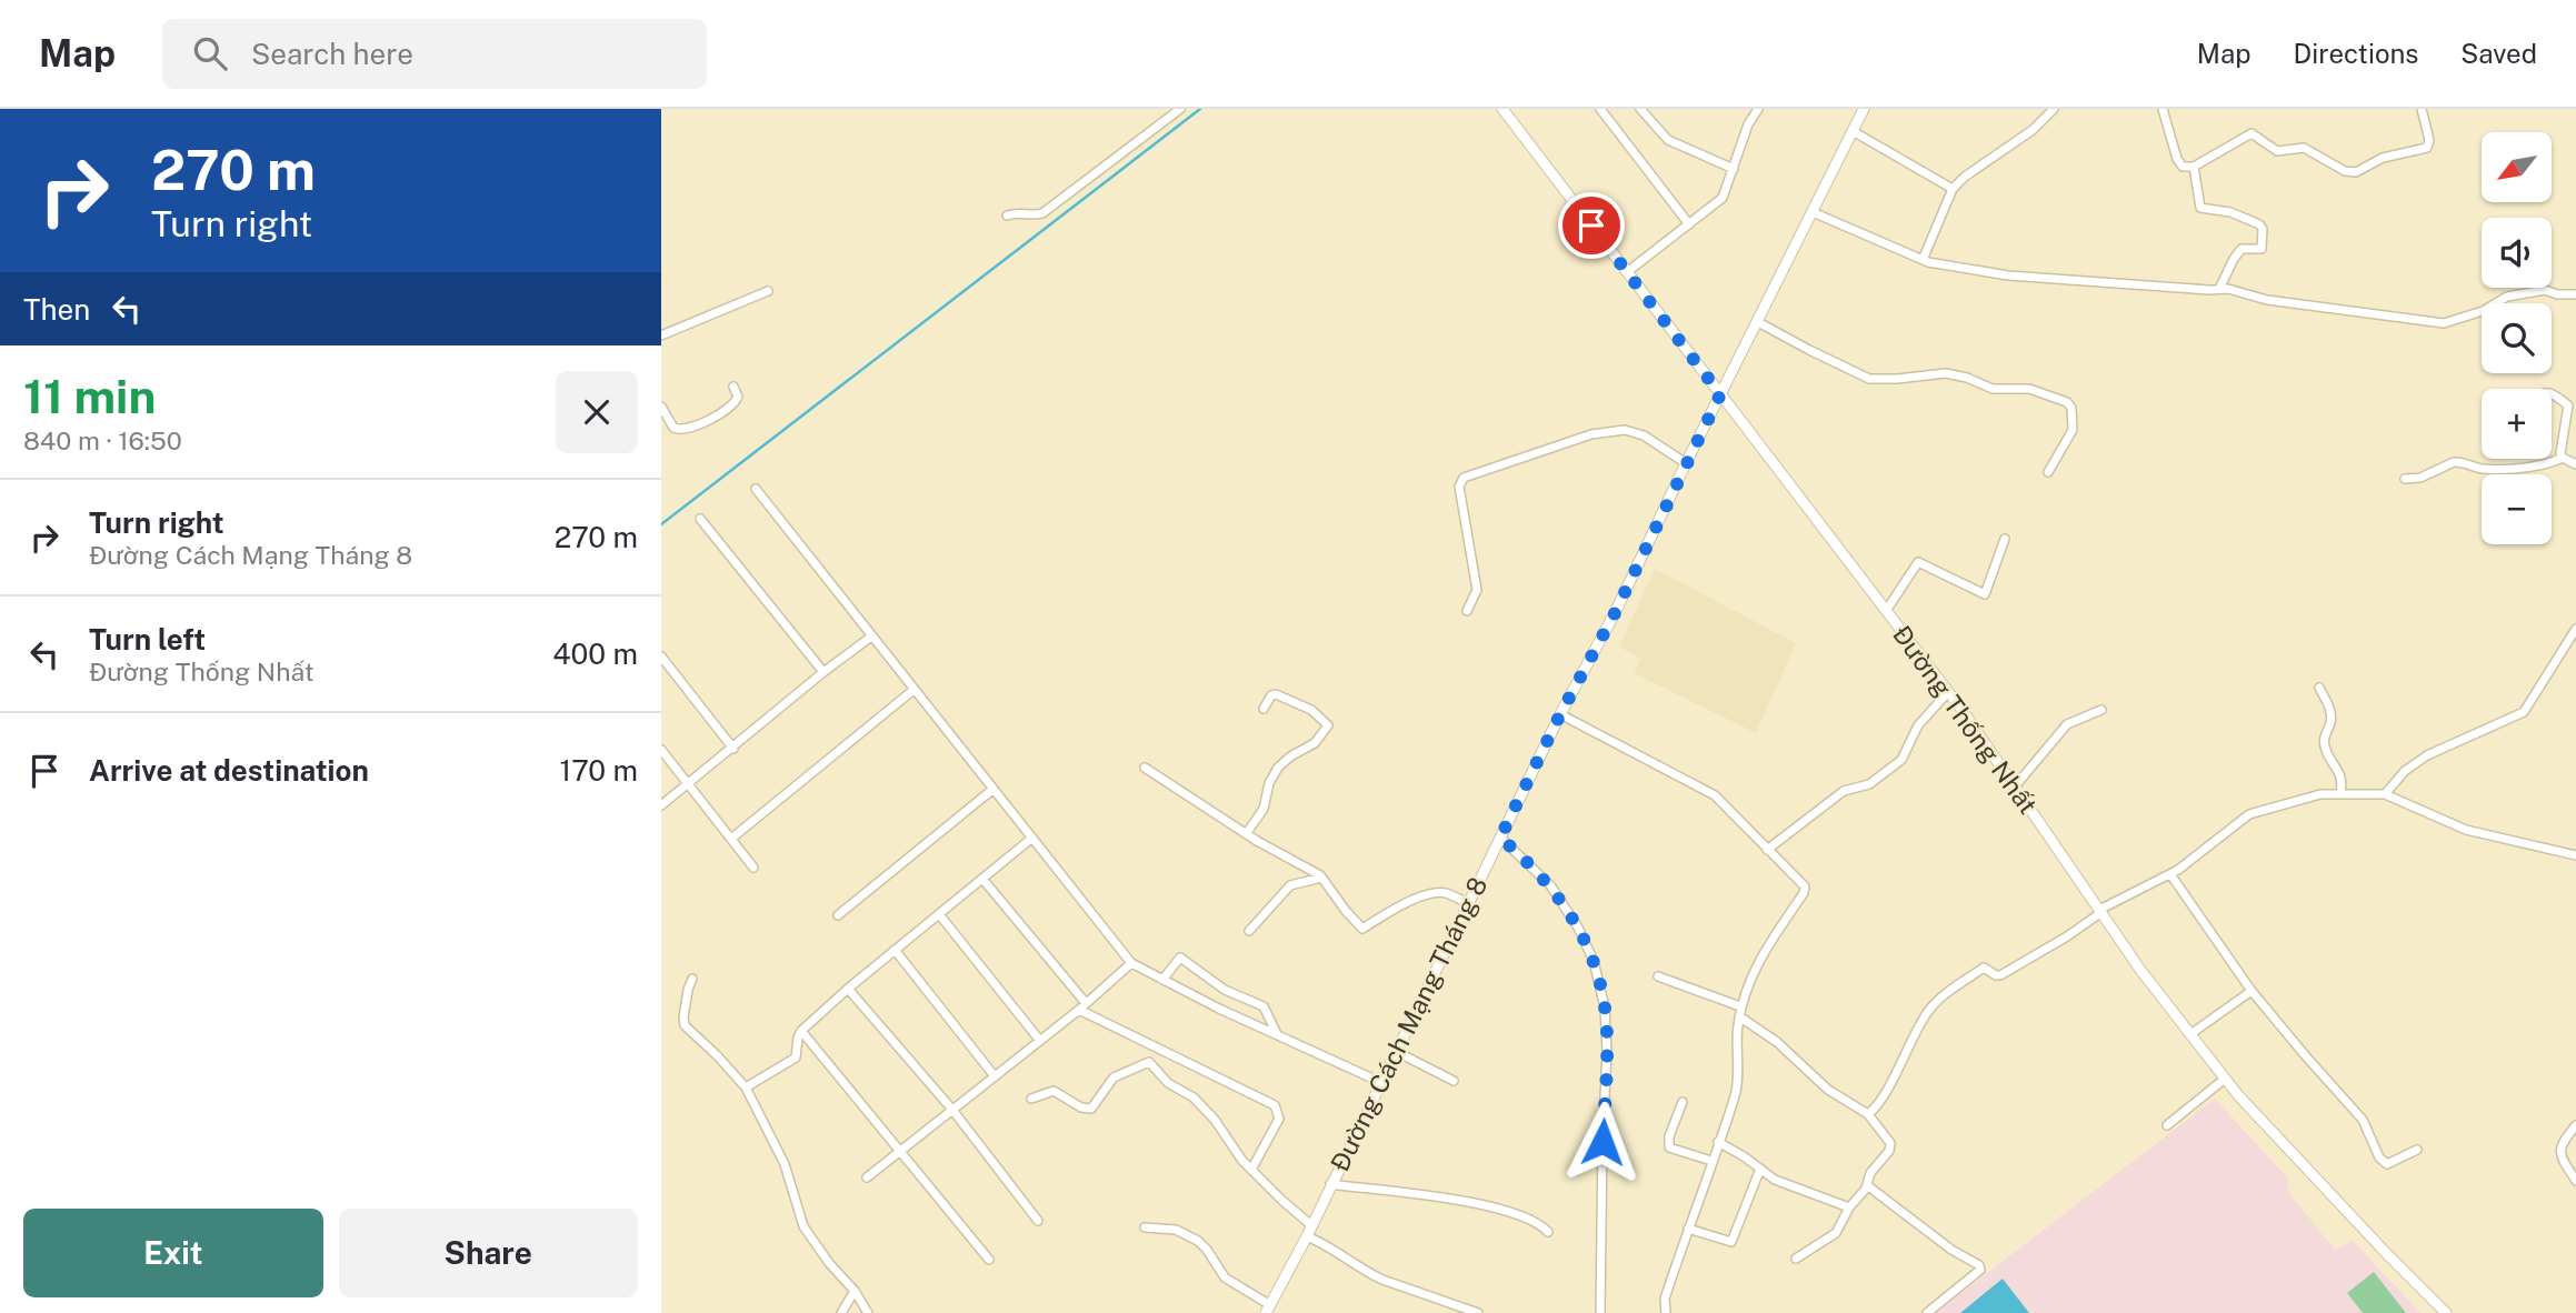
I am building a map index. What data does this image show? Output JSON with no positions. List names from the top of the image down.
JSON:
{
  "streets": {
    "street": ["Đường Thống Nhất", "Đường Cách Mạng Tháng 8"]
  },
  "crossings": [
    ["Đường Thống Nhất", "Đường Cách Mạng Tháng 8"]
  ],
  "north": "bottom left",
  "page": {
    "header": "Map",
    "search": "Search here",
    "nav": ["Map", "Directions", "Saved"],
    "turn": ["270 m", "Turn right"],
    "map_buttons": ["+", "−"],
    "then": "Then",
    "heading": ["11 min", "840 m · 16:50"],
    "list": [
      {
        "name": "Turn right",
        "note": "Đường Cách Mạng Tháng 8",
        "value": "270 m"
      },
      {
        "name": "Turn left",
        "note": "Đường Thống Nhất",
        "value": "400 m"
      },
      {
        "name": "Arrive at destination",
        "value": "170 m"
      }
    ],
    "buttons": ["Exit", "Share"]
  }
}
